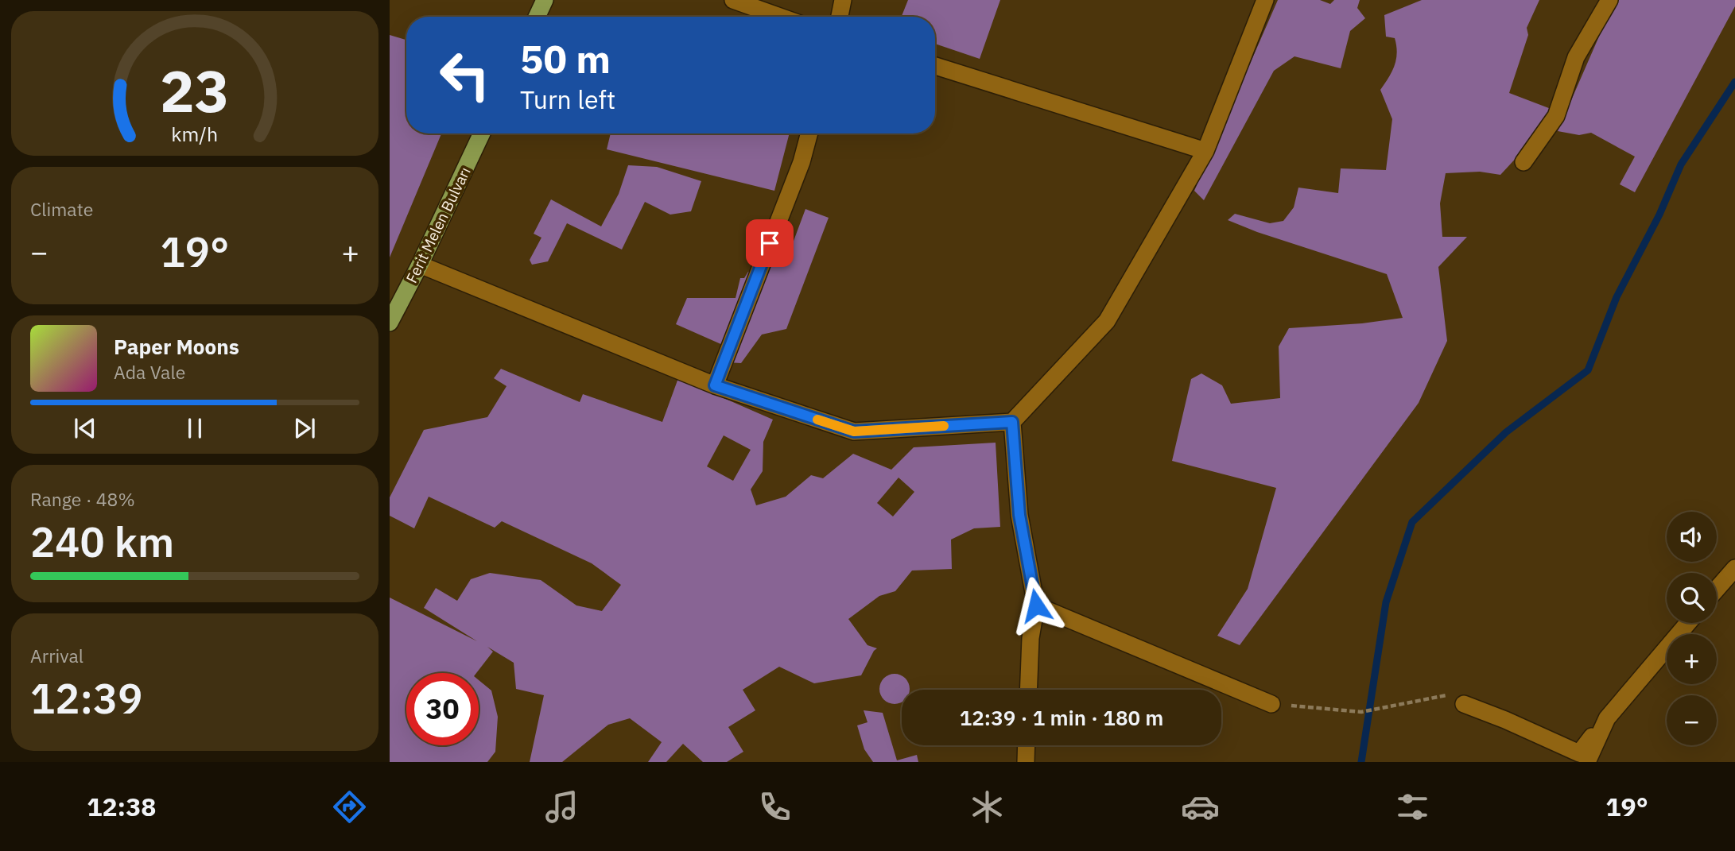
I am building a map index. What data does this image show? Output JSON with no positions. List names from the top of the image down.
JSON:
{
  "streets": {
    "main road": ["Ferit Melen Bulvarı"]
  },
  "page": {
    "turn": ["50 m", "Turn left"],
    "tile": [
      "Climate",
      ["Range · 48%", "240 km"],
      ["Arrival", "12:39"]
    ],
    "heat": ["−", "19°", "+"],
    "song": ["Paper Moons", "Ada Vale"],
    "map_buttons": ["+", "−"],
    "limit": "30",
    "trip": "12:39 · 1 min · 180 m",
    "tabs": ["12:38", "19°"],
    "gauge": ["23", "km/h"]
  }
}
